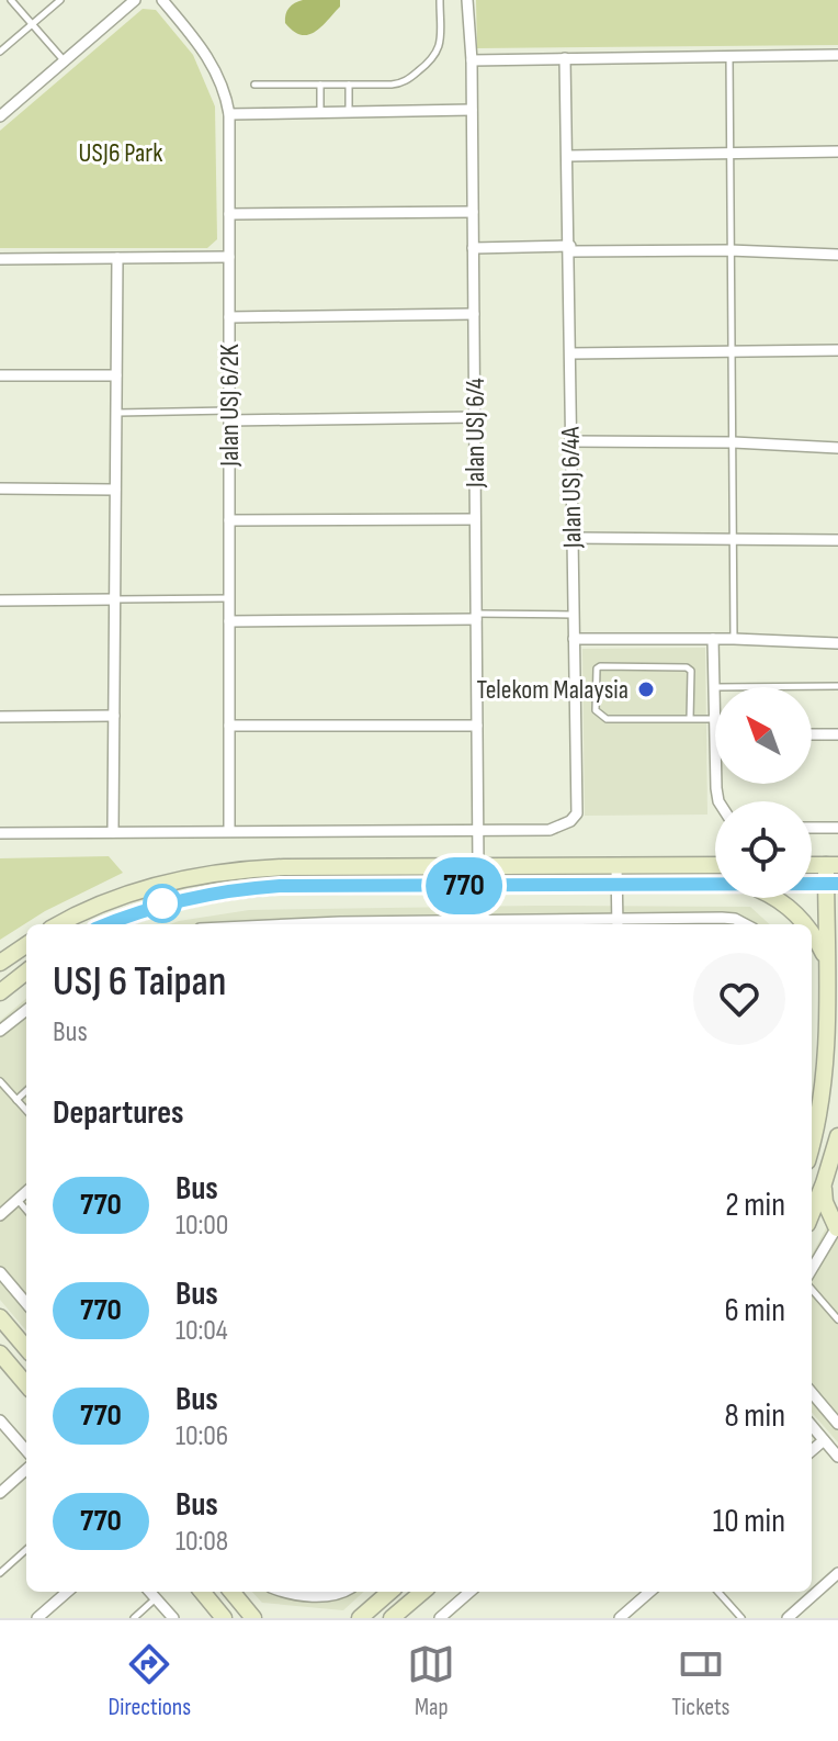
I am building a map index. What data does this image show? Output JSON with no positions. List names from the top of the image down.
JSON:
{
  "streets": {
    "street": ["Jalan USJ 6/2K", "Jalan USJ 6/4", "Jalan USJ 6/4A"]
  },
  "crossings": [
    ["Jalan USJ 6/4", "Jalan USJ 6/4A"]
  ],
  "parks": ["USJ6 Park"],
  "places": ["Telekom Malaysia"],
  "lines": ["bus line 770"],
  "north": "top left",
  "page": {
    "on_map": "770",
    "heading": [
      ["USJ 6 Taipan", "Bus"],
      "Departures"
    ],
    "list": [
      {
        "mark": "770",
        "name": "Bus",
        "note": "10:00",
        "value": "2 min"
      },
      {
        "mark": "770",
        "name": "Bus",
        "note": "10:04",
        "value": "6 min"
      },
      {
        "mark": "770",
        "name": "Bus",
        "note": "10:06",
        "value": "8 min"
      },
      {
        "mark": "770",
        "name": "Bus",
        "note": "10:08",
        "value": "10 min"
      }
    ],
    "tabs": ["Directions", "Map", "Tickets"]
  }
}
